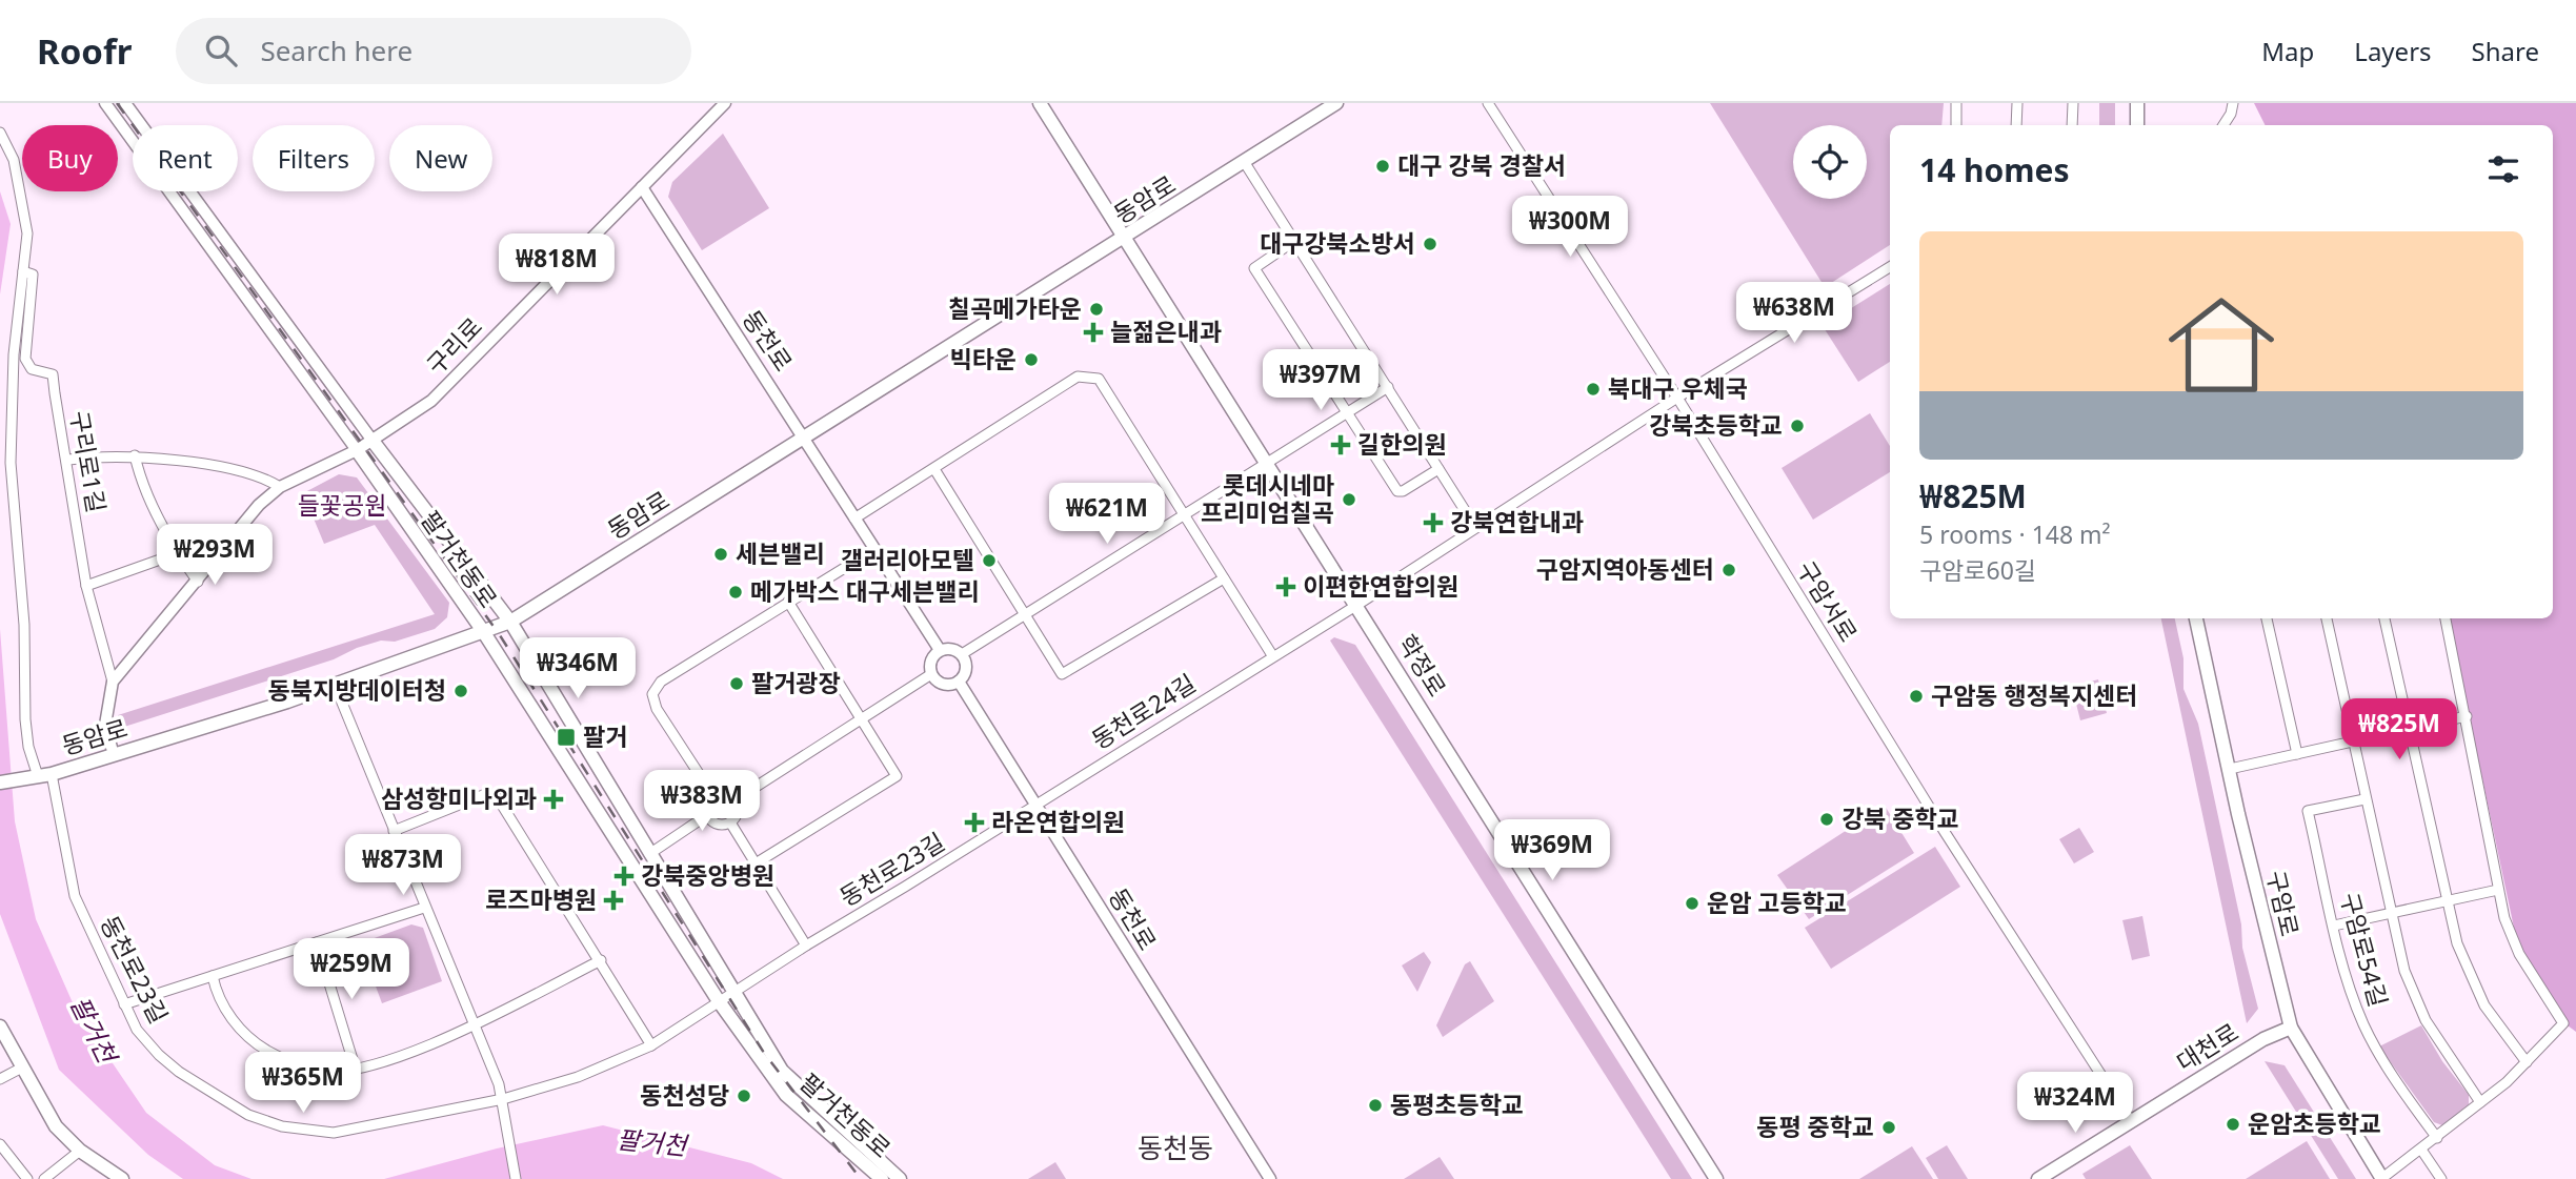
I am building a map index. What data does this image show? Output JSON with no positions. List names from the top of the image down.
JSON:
{
  "streets": {
    "main road": [
      "동암로",
      "팔거천동로",
      "학정로",
      "구암로",
      "대천로"
    ],
    "street": [
      "동천로",
      "구리로",
      "구리로1길",
      "구암서로",
      "동천로24길",
      "동천로23길",
      "구암로54길"
    ]
  },
  "crossings": [
    ["동암로", "동천로"],
    ["동암로", "팔거천동로"],
    ["동암로", "학정로"],
    ["동암로", "동천로23길"],
    ["동천로", "구리로"],
    ["동천로", "동천로24길"],
    ["동천로", "동천로23길"],
    ["구리로", "구리로1길"],
    ["구리로", "팔거천동로"],
    ["구리로1길", "동천로23길"],
    ["팔거천동로", "동천로23길"],
    ["구암서로", "동천로24길"],
    ["구암서로", "대천로"],
    ["학정로", "동천로24길"],
    ["동천로24길", "동천로23길"],
    ["구암로", "대천로"]
  ],
  "districts": ["동천동"],
  "water": ["팔거천"],
  "parks": ["들꽃공원"],
  "places": {
    "other": [
      "대구 강북 경찰서",
      "대구강북소방서",
      "칠곡메가타운",
      "빅타운",
      "북대구 우체국",
      "강북초등학교",
      "롯데시네마 프리미엄칠곡",
      "세븐밸리",
      "갤러리아모텔",
      "구암지역아동센터",
      "메가박스 대구세븐밸리",
      "팔거광장",
      "동북지방데이터청",
      "구암동 행정복지센터",
      "강북 중학교",
      "운암 고등학교",
      "동천성당",
      "동평초등학교",
      "운암초등학교",
      "동평 중학교"
    ],
    "health": [
      "늘젊은내과",
      "길한의원",
      "강북연합내과",
      "이편한연합의원",
      "삼성항미나외과",
      "라온연합의원",
      "강북중앙병원",
      "로즈마병원"
    ],
    "transit": ["팔거"]
  },
  "page": {
    "header": "Roofr",
    "search": "Search here",
    "nav": ["Map", "Layers", "Share"],
    "chip": [
      "Buy",
      "Rent",
      "Filters",
      "New"
    ],
    "heading": "14 homes",
    "price": [
      "₩300M",
      "₩818M",
      "₩638M",
      "₩397M",
      "₩621M",
      "₩293M",
      "₩346M",
      "₩825M",
      "₩383M",
      "₩369M",
      "₩873M",
      "₩259M",
      "₩365M",
      "₩324M"
    ],
    "list": [
      {
        "name": "₩825M",
        "note": "5 rooms · 148 m² · 구암로60길"
      }
    ]
  }
}
